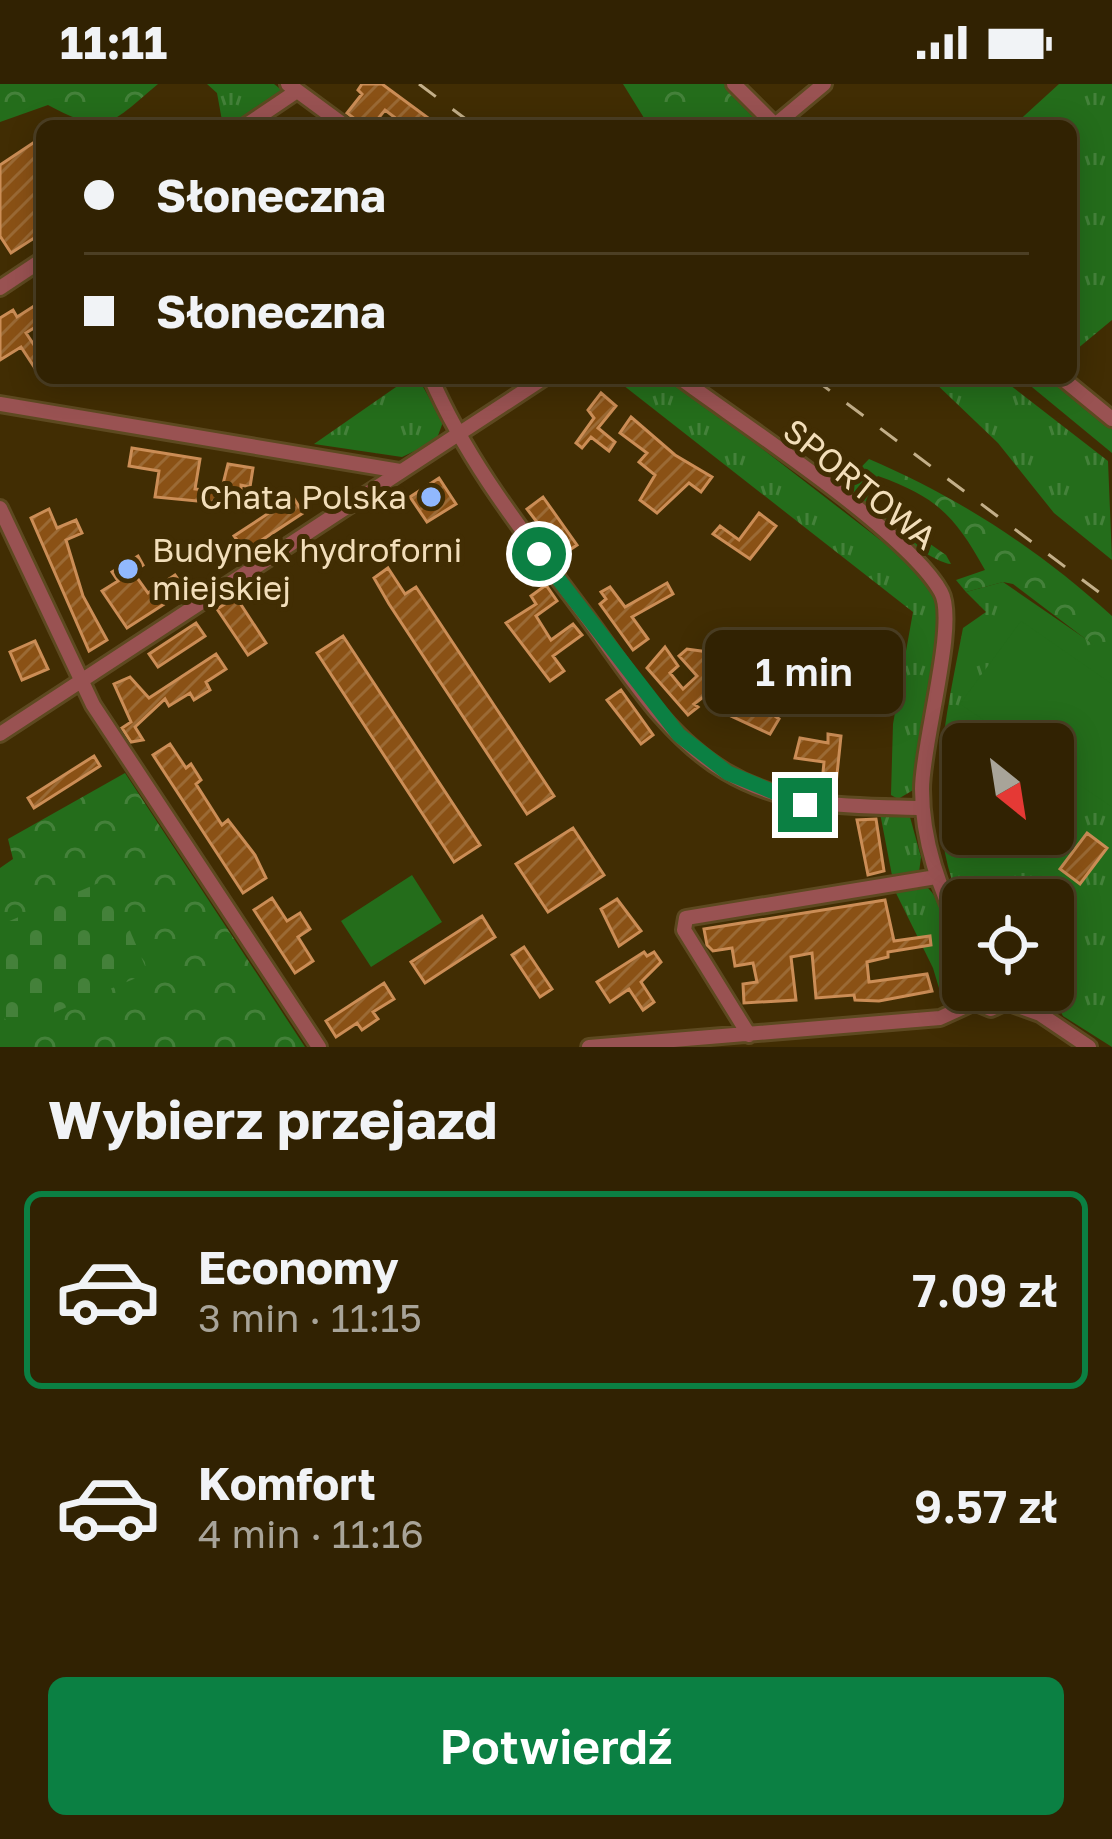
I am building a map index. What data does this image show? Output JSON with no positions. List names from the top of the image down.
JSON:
{
  "streets": {
    "street": ["SPORTOWA"]
  },
  "places": ["Chata Polska", "Budynek hydroforni miejskiej"],
  "north": "bottom right",
  "page": {
    "status": "11:11",
    "banner": ["Słoneczna", "Słoneczna"],
    "bubble": "1 min",
    "heading": "Wybierz przejazd",
    "list": [
      {
        "name": "Economy",
        "note": "3 min · 11:15",
        "value": "7.09 zł"
      },
      {
        "name": "Komfort",
        "note": "4 min · 11:16",
        "value": "9.57 zł"
      }
    ],
    "buttons": "Potwierdź"
  }
}
